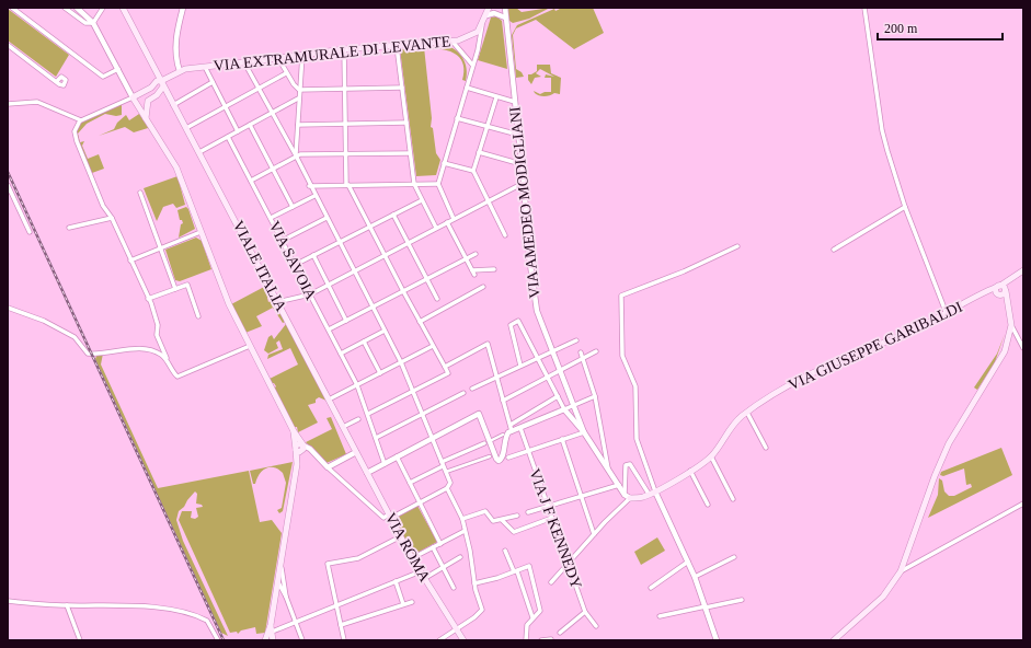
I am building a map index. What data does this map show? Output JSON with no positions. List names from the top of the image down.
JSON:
{
  "streets": {
    "main road": [
      "VIA EXTRAMURALE DI LEVANTE",
      "VIALE ITALIA",
      "VIA GIUSEPPE GARIBALDI",
      "VIA ROMA"
    ],
    "street": ["VIA AMEDEO MODIGLIANI", "VIA SAVOIA", "VIA J F KENNEDY"]
  },
  "crossings": [
    ["VIA EXTRAMURALE DI LEVANTE", "VIALE ITALIA"],
    ["VIALE ITALIA", "VIA ROMA"]
  ],
  "scale_bar": "200 m"
}
